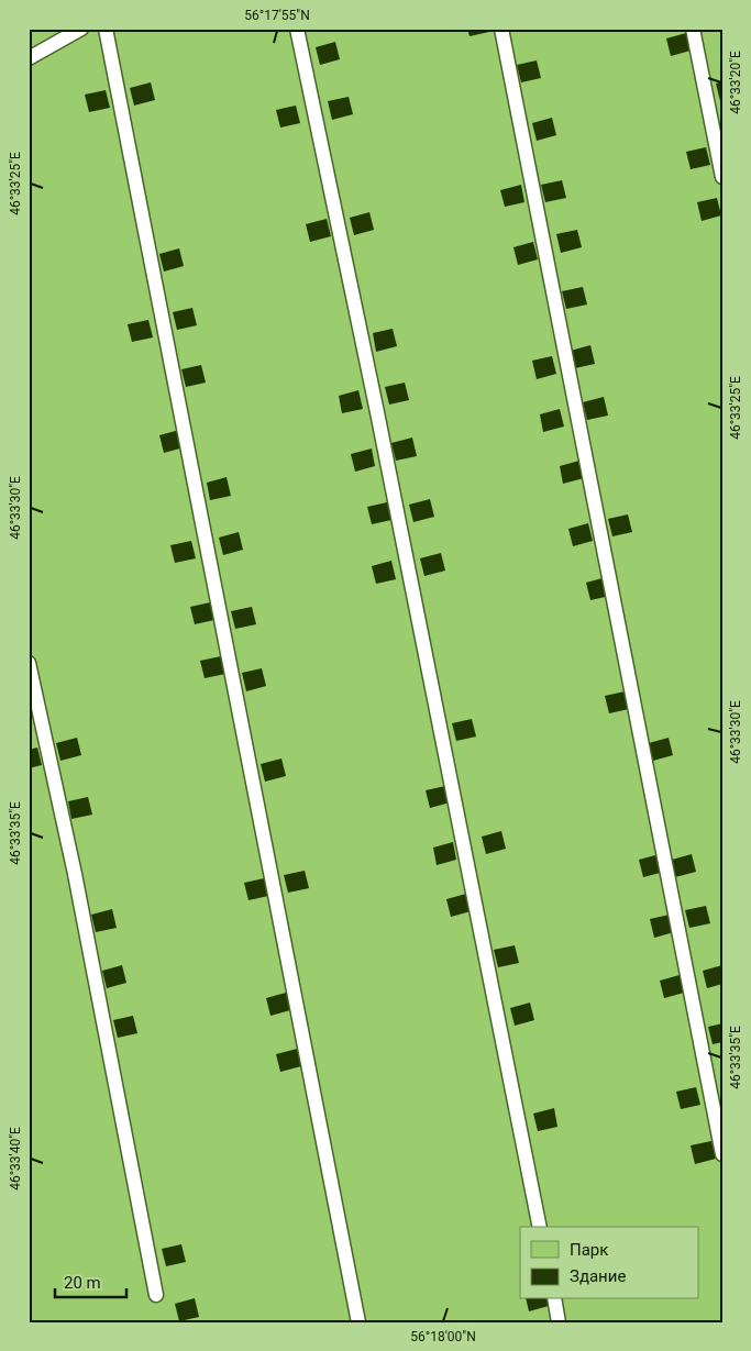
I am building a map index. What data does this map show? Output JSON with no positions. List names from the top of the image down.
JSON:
{
  "legend": ["Парк", "Здание"],
  "scale_bar": "20 m",
  "coordinates": [
    "56°17'55\"N",
    "46°33'20\"E",
    "46°33'25\"E",
    "46°33'30\"E",
    "46°33'35\"E",
    "46°33'40\"E",
    "56°18'00\"N"
  ]
}
